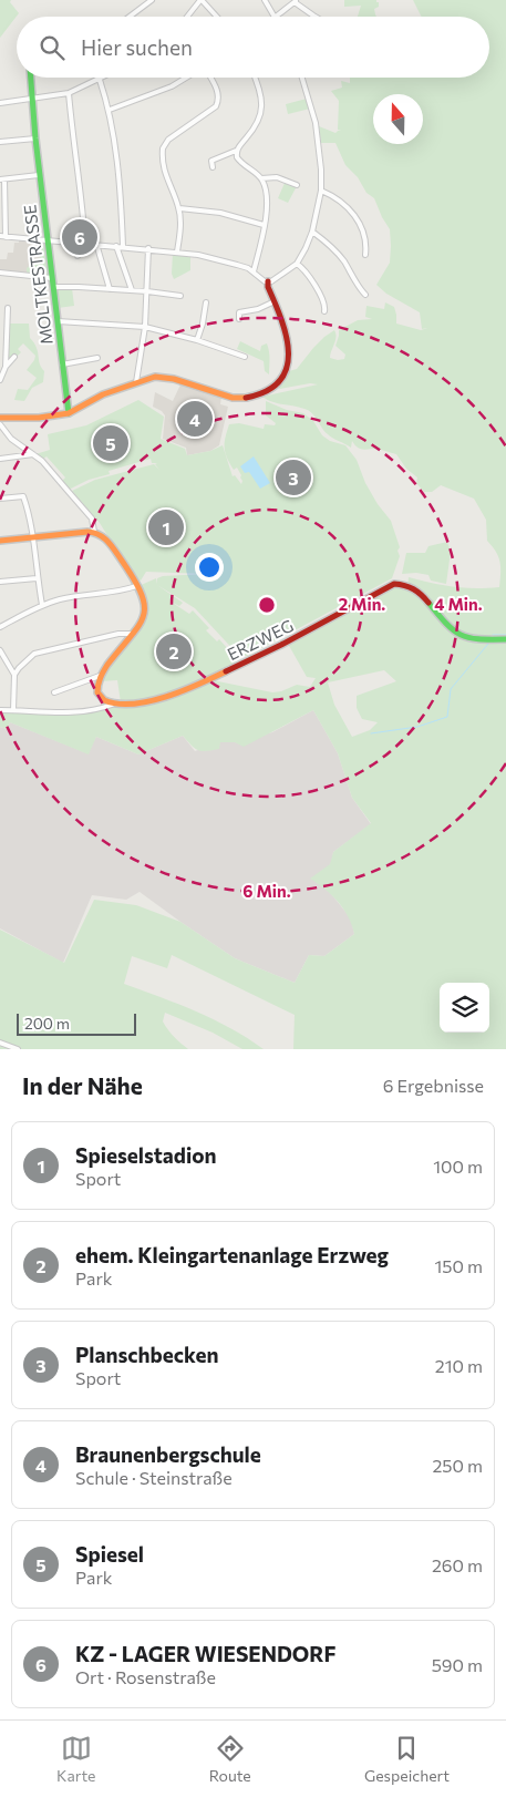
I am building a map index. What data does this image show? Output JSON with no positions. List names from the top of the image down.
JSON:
{
  "streets": {
    "street": ["MOLTKESTRASSE", "ERZWEG"]
  },
  "scale_bar": "200 m",
  "north": "top",
  "page": {
    "search": "Hier suchen",
    "pins": [
      "6",
      "4",
      "5",
      "3",
      "1",
      "2"
    ],
    "scale": "200 m",
    "heading": ["In der Nähe", "6 Ergebnisse"],
    "list": [
      {
        "mark": "1",
        "name": "Spieselstadion",
        "note": "Sport",
        "value": "100 m"
      },
      {
        "mark": "2",
        "name": "ehem. Kleingartenanlage Erzweg",
        "note": "Park",
        "value": "150 m"
      },
      {
        "mark": "3",
        "name": "Planschbecken",
        "note": "Sport",
        "value": "210 m"
      },
      {
        "mark": "4",
        "name": "Braunenbergschule",
        "note": "Schule · Steinstraße",
        "value": "250 m"
      },
      {
        "mark": "5",
        "name": "Spiesel",
        "note": "Park",
        "value": "260 m"
      },
      {
        "mark": "6",
        "name": "KZ - LAGER WIESENDORF",
        "note": "Ort · Rosenstraße",
        "value": "590 m"
      }
    ],
    "nav": ["Karte", "Route", "Gespeichert"]
  },
  "rings": ["2 Min.", "4 Min.", "6 Min."]
}
